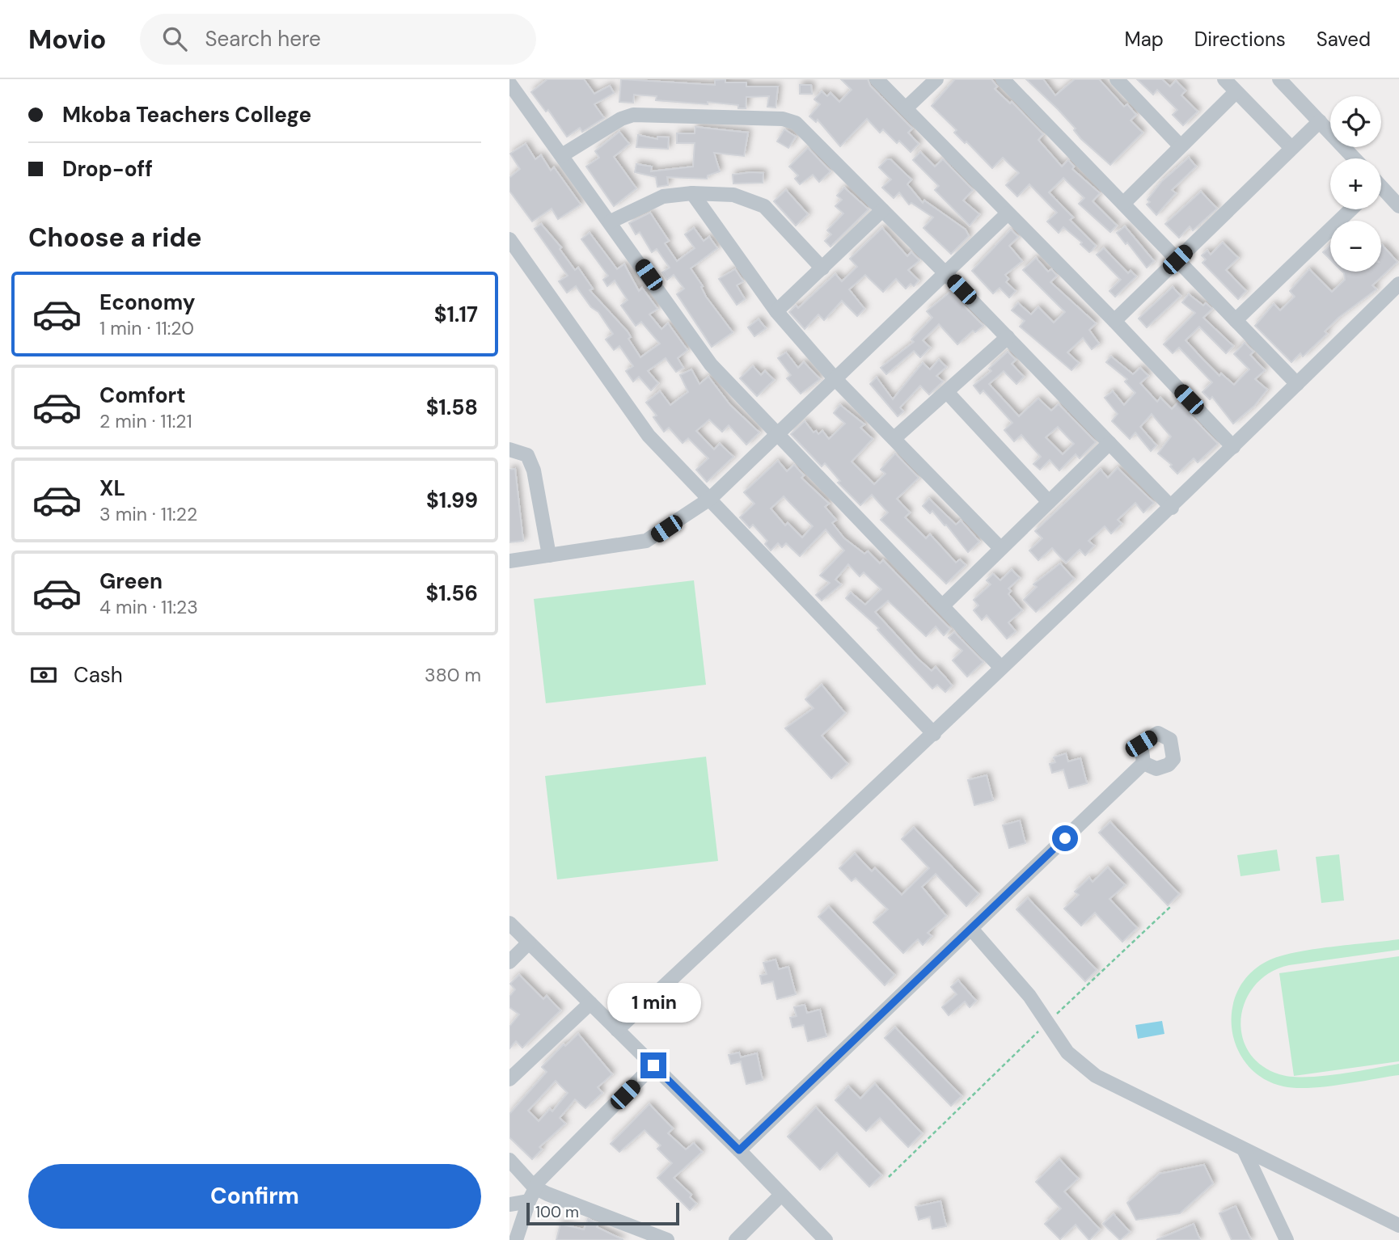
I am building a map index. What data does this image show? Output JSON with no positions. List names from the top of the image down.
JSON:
{
  "scale_bar": "100 m",
  "page": {
    "header": "Movio",
    "search": "Search here",
    "nav": ["Map", "Directions", "Saved"],
    "banner": ["Mkoba Teachers College", "Drop-off"],
    "map_buttons": ["+", "−"],
    "heading": "Choose a ride",
    "list": [
      {
        "name": "Economy",
        "note": "1 min · 11:20",
        "value": "$1.17"
      },
      {
        "name": "Comfort",
        "note": "2 min · 11:21",
        "value": "$1.58"
      },
      {
        "name": "XL",
        "note": "3 min · 11:22",
        "value": "$1.99"
      },
      {
        "name": "Green",
        "note": "4 min · 11:23",
        "value": "$1.56"
      }
    ],
    "pay": ["Cash", "380 m"],
    "bubble": "1 min",
    "buttons": "Confirm",
    "scale": "100 m"
  }
}
